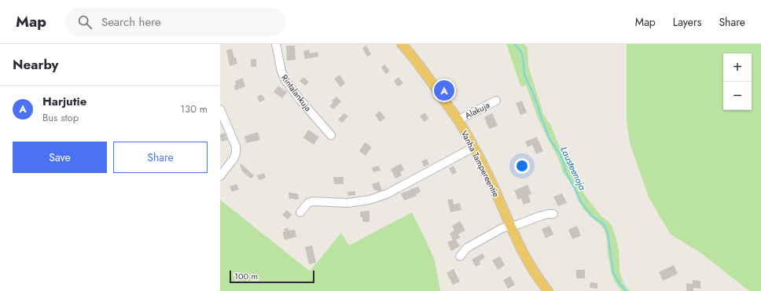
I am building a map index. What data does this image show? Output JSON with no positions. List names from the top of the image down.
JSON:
{
  "streets": {
    "main road": ["Vanha Tampereentie"],
    "street": ["Rintalankuja", "Alakuja"]
  },
  "crossings": [
    ["Alakuja", "Vanha Tampereentie"]
  ],
  "water": ["Lausteenoja"],
  "scale_bar": "100 m",
  "page": {
    "header": "Map",
    "search": "Search here",
    "nav": ["Map", "Layers", "Share"],
    "heading": "Nearby",
    "map_buttons": ["+", "−"],
    "pins": "A",
    "list": [
      {
        "mark": "A",
        "name": "Harjutie",
        "note": "Bus stop",
        "value": "130 m"
      }
    ],
    "buttons": ["Save", "Share"],
    "scale": "100 m"
  }
}
